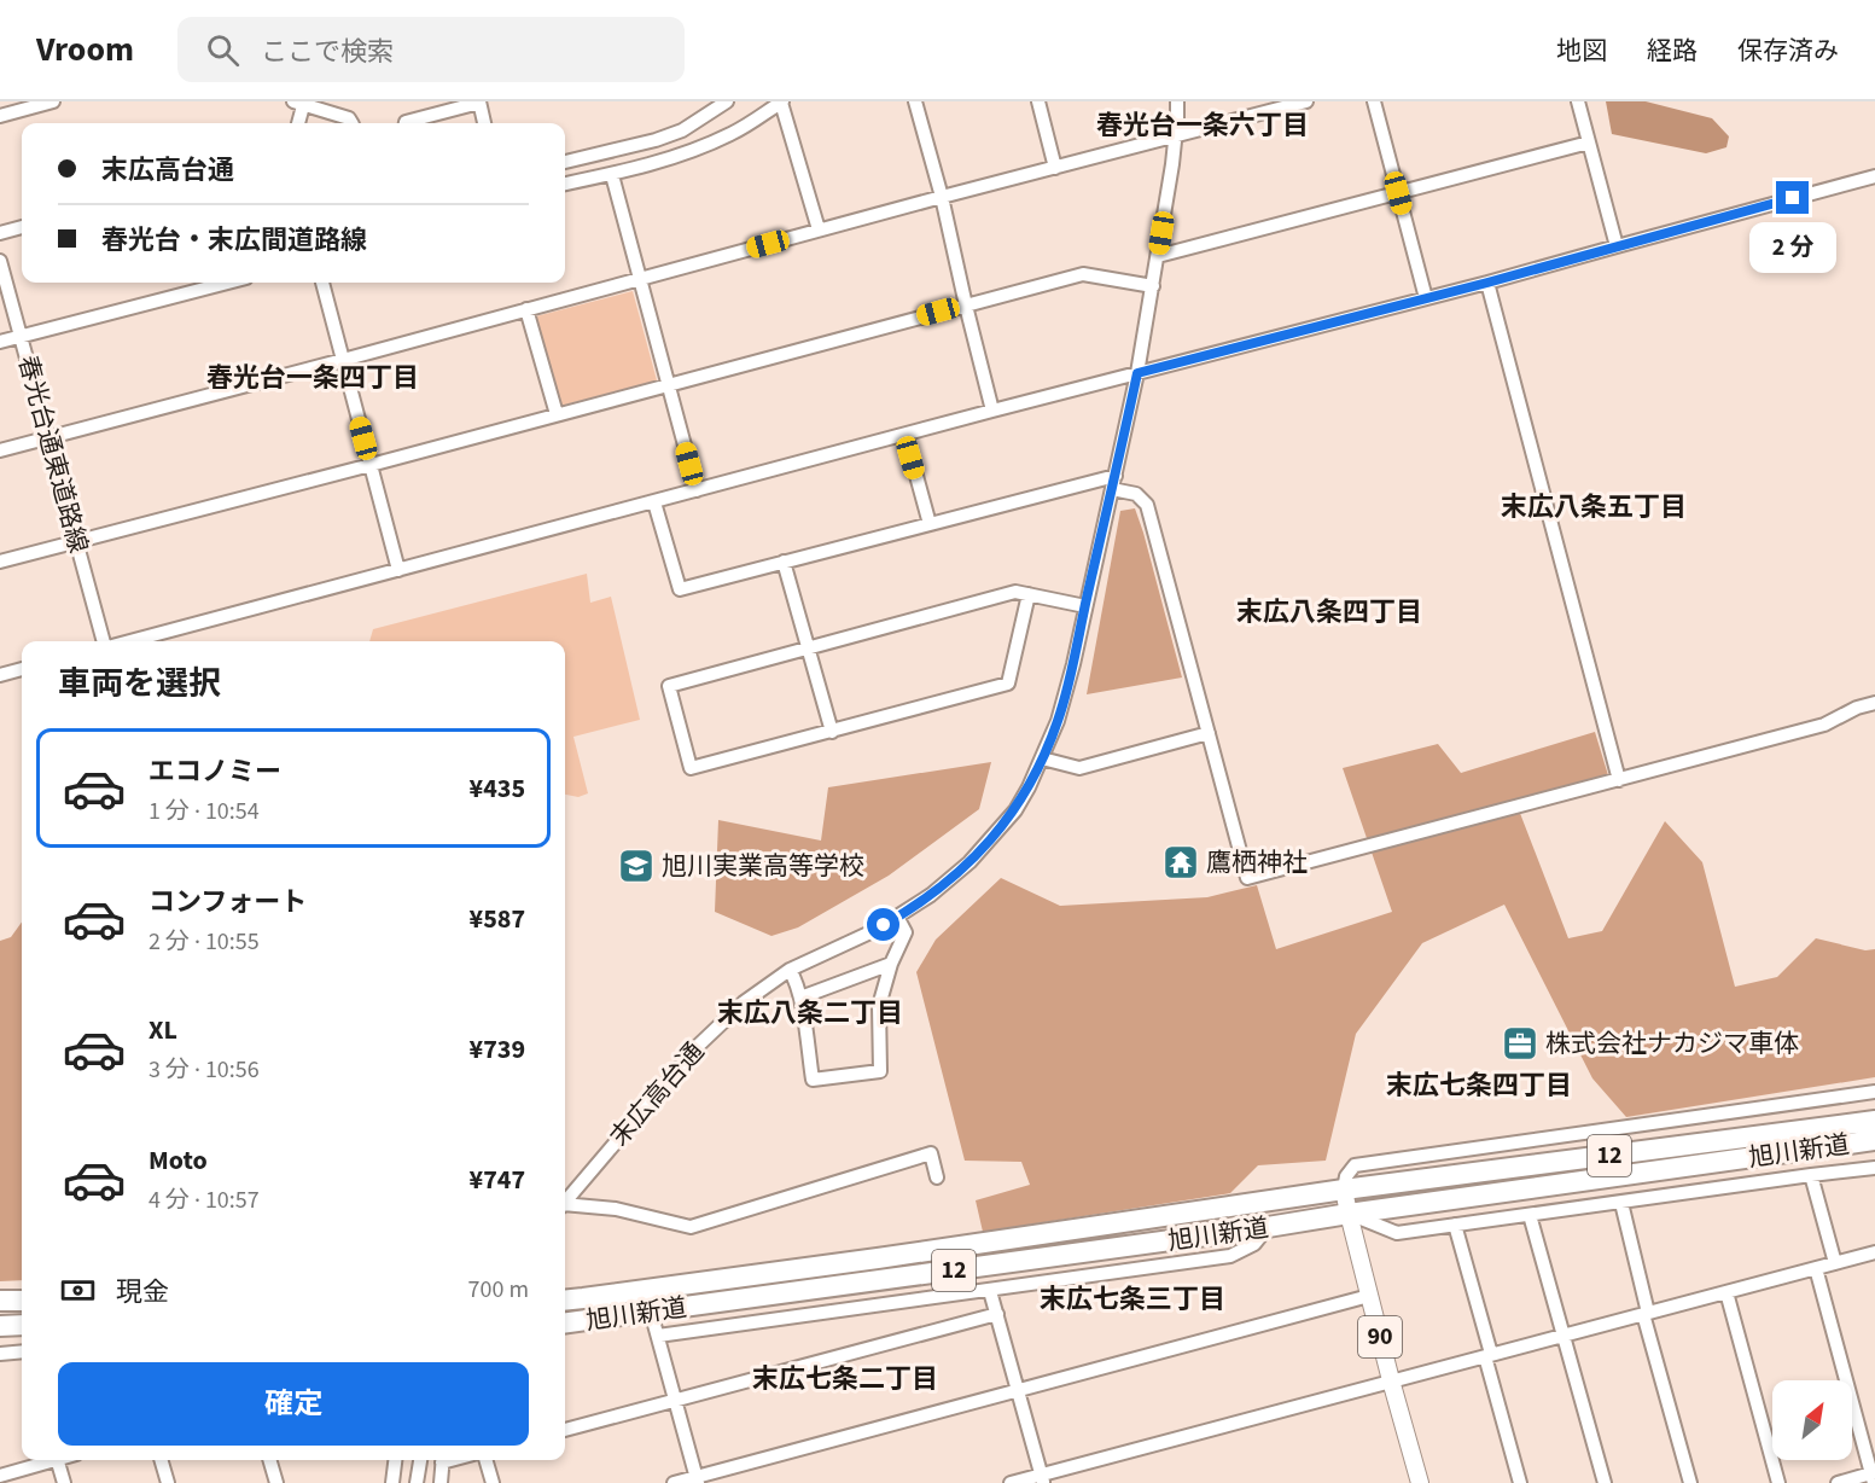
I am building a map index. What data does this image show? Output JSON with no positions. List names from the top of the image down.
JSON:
{
  "streets": {
    "highway": ["旭川新道", "12"],
    "main road": ["90"],
    "street": ["春光台通東道路線", "末広高台通"]
  },
  "crossings": [
    ["旭川新道", "90"]
  ],
  "districts": [
    "春光台一条六丁目",
    "春光台一条四丁目",
    "末広八条五丁目",
    "末広八条四丁目",
    "末広八条二丁目",
    "末広七条四丁目",
    "末広七条三丁目",
    "末広七条二丁目"
  ],
  "places": {
    "temple": ["鷹栖神社"],
    "school or university": ["旭川実業高等学校"],
    "office": ["株式会社ナカジマ車体"]
  },
  "north": "top right",
  "page": {
    "header": "Vroom",
    "search": "ここで検索",
    "nav": ["地図", "経路", "保存済み"],
    "banner": ["末広高台通", "春光台・末広間道路線"],
    "bubble": "2 分",
    "heading": "車両を選択",
    "list": [
      {
        "name": "エコノミー",
        "note": "1 分 · 10:54",
        "value": "¥435"
      },
      {
        "name": "コンフォート",
        "note": "2 分 · 10:55",
        "value": "¥587"
      },
      {
        "name": "XL",
        "note": "3 分 · 10:56",
        "value": "¥739"
      },
      {
        "name": "Moto",
        "note": "4 分 · 10:57",
        "value": "¥747"
      }
    ],
    "pay": ["現金", "700 m"],
    "buttons": "確定"
  }
}
